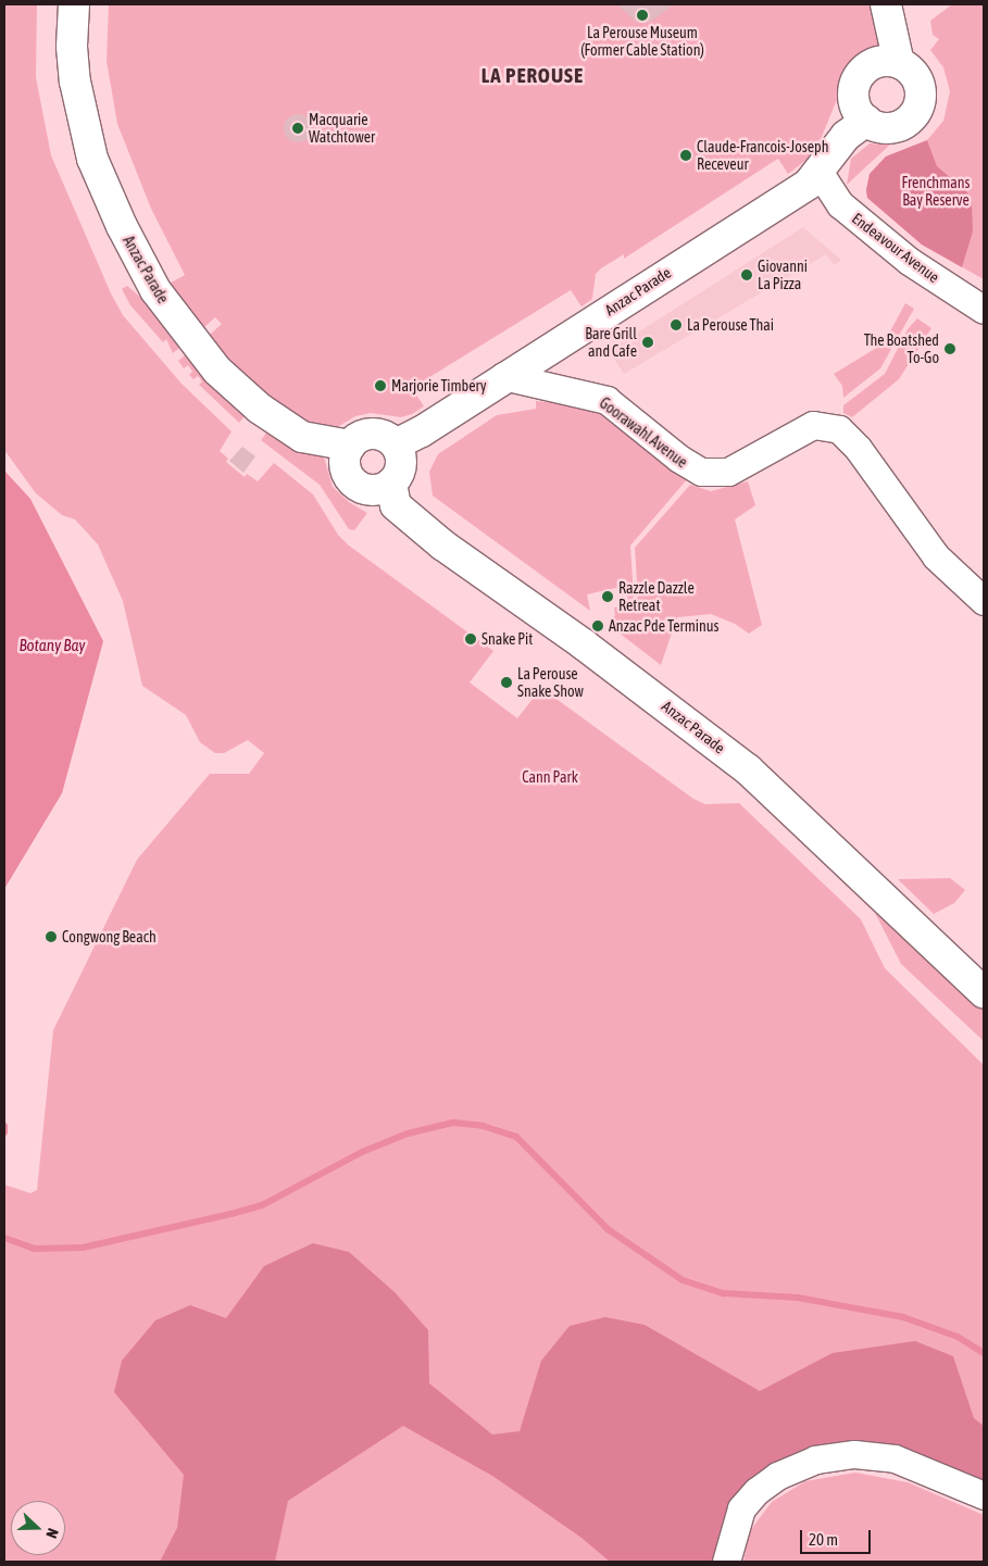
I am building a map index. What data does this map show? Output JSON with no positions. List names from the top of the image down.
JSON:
{
  "streets": {
    "main road": ["Anzac Parade"],
    "street": ["Endeavour Avenue", "Goorawahl Avenue"]
  },
  "crossings": [
    ["Endeavour Avenue", "Anzac Parade"],
    ["Anzac Parade", "Goorawahl Avenue"]
  ],
  "districts": ["LA PEROUSE"],
  "water": ["Botany Bay"],
  "parks": ["Frenchmans Bay Reserve", "Cann Park"],
  "places": [
    "La Perouse Museum (Former Cable Station)",
    "Macquarie Watchtower",
    "Claude-Francois-Joseph Receveur",
    "Giovanni La Pizza",
    "La Perouse Thai",
    "Bare Grill and Cafe",
    "The Boatshed To-Go",
    "Marjorie Timbery",
    "Razzle Dazzle Retreat",
    "Anzac Pde Terminus",
    "Snake Pit",
    "La Perouse Snake Show",
    "Congwong Beach"
  ],
  "scale_bar": "20 m",
  "north": "right"
}
